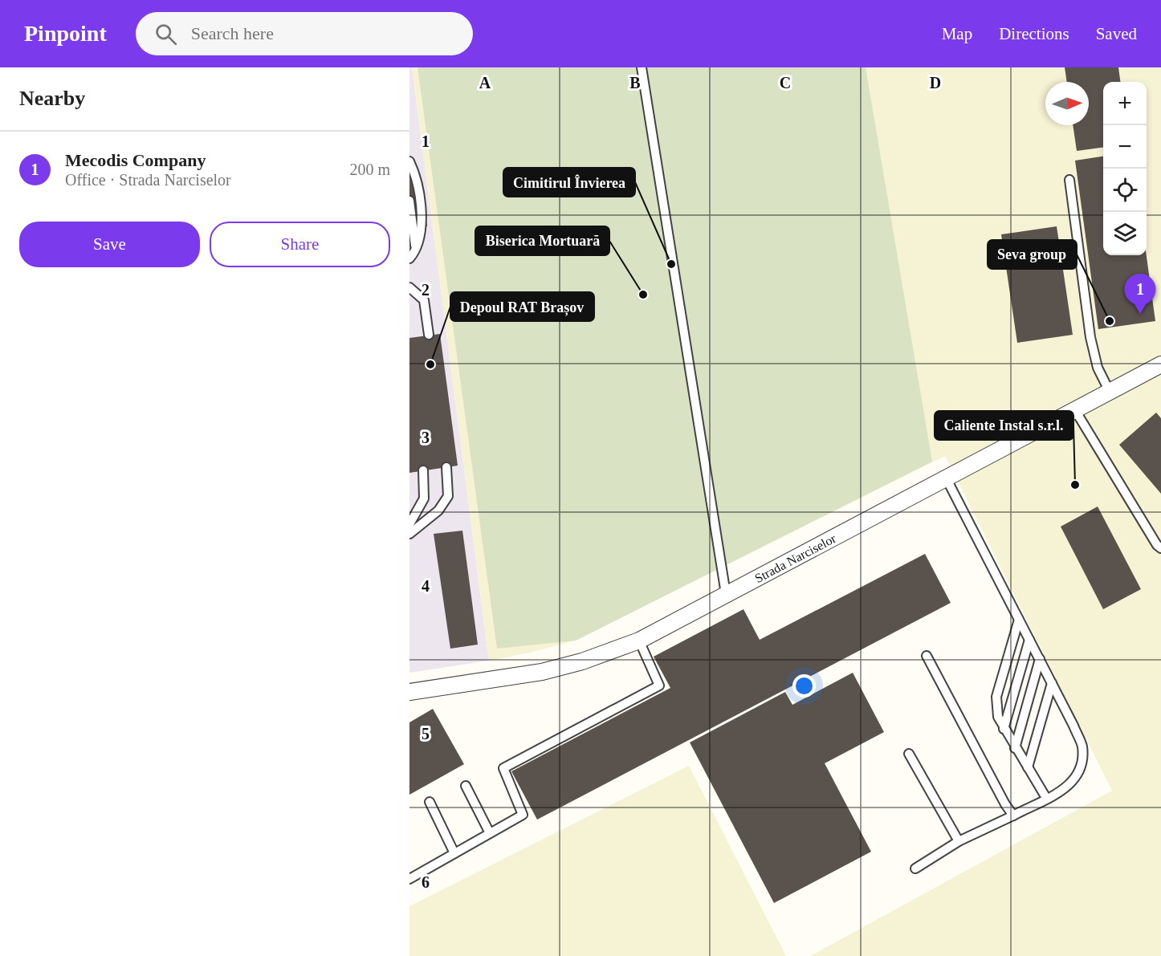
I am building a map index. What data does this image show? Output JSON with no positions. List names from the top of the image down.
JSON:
{
  "streets": {
    "street": ["Strada Narciselor"]
  },
  "places": [
    "Cimitirul Învierea",
    "Biserica Mortuară",
    "Seva group",
    "Depoul RAT Brașov",
    "Caliente Instal s.r.l."
  ],
  "north": "right",
  "page": {
    "header": "Pinpoint",
    "search": "Search here",
    "nav": ["Map", "Directions", "Saved"],
    "heading": "Nearby",
    "map_buttons": ["+", "−"],
    "list": [
      {
        "mark": "1",
        "name": "Mecodis Company",
        "note": "Office · Strada Narciselor",
        "value": "200 m"
      }
    ],
    "buttons": ["Save", "Share"],
    "pins": "1"
  },
  "grid": {
    "columns": [
      "A",
      "B",
      "C",
      "D"
    ],
    "rows": [
      "1",
      "2",
      "3",
      "4",
      "5",
      "6"
    ]
  }
}
